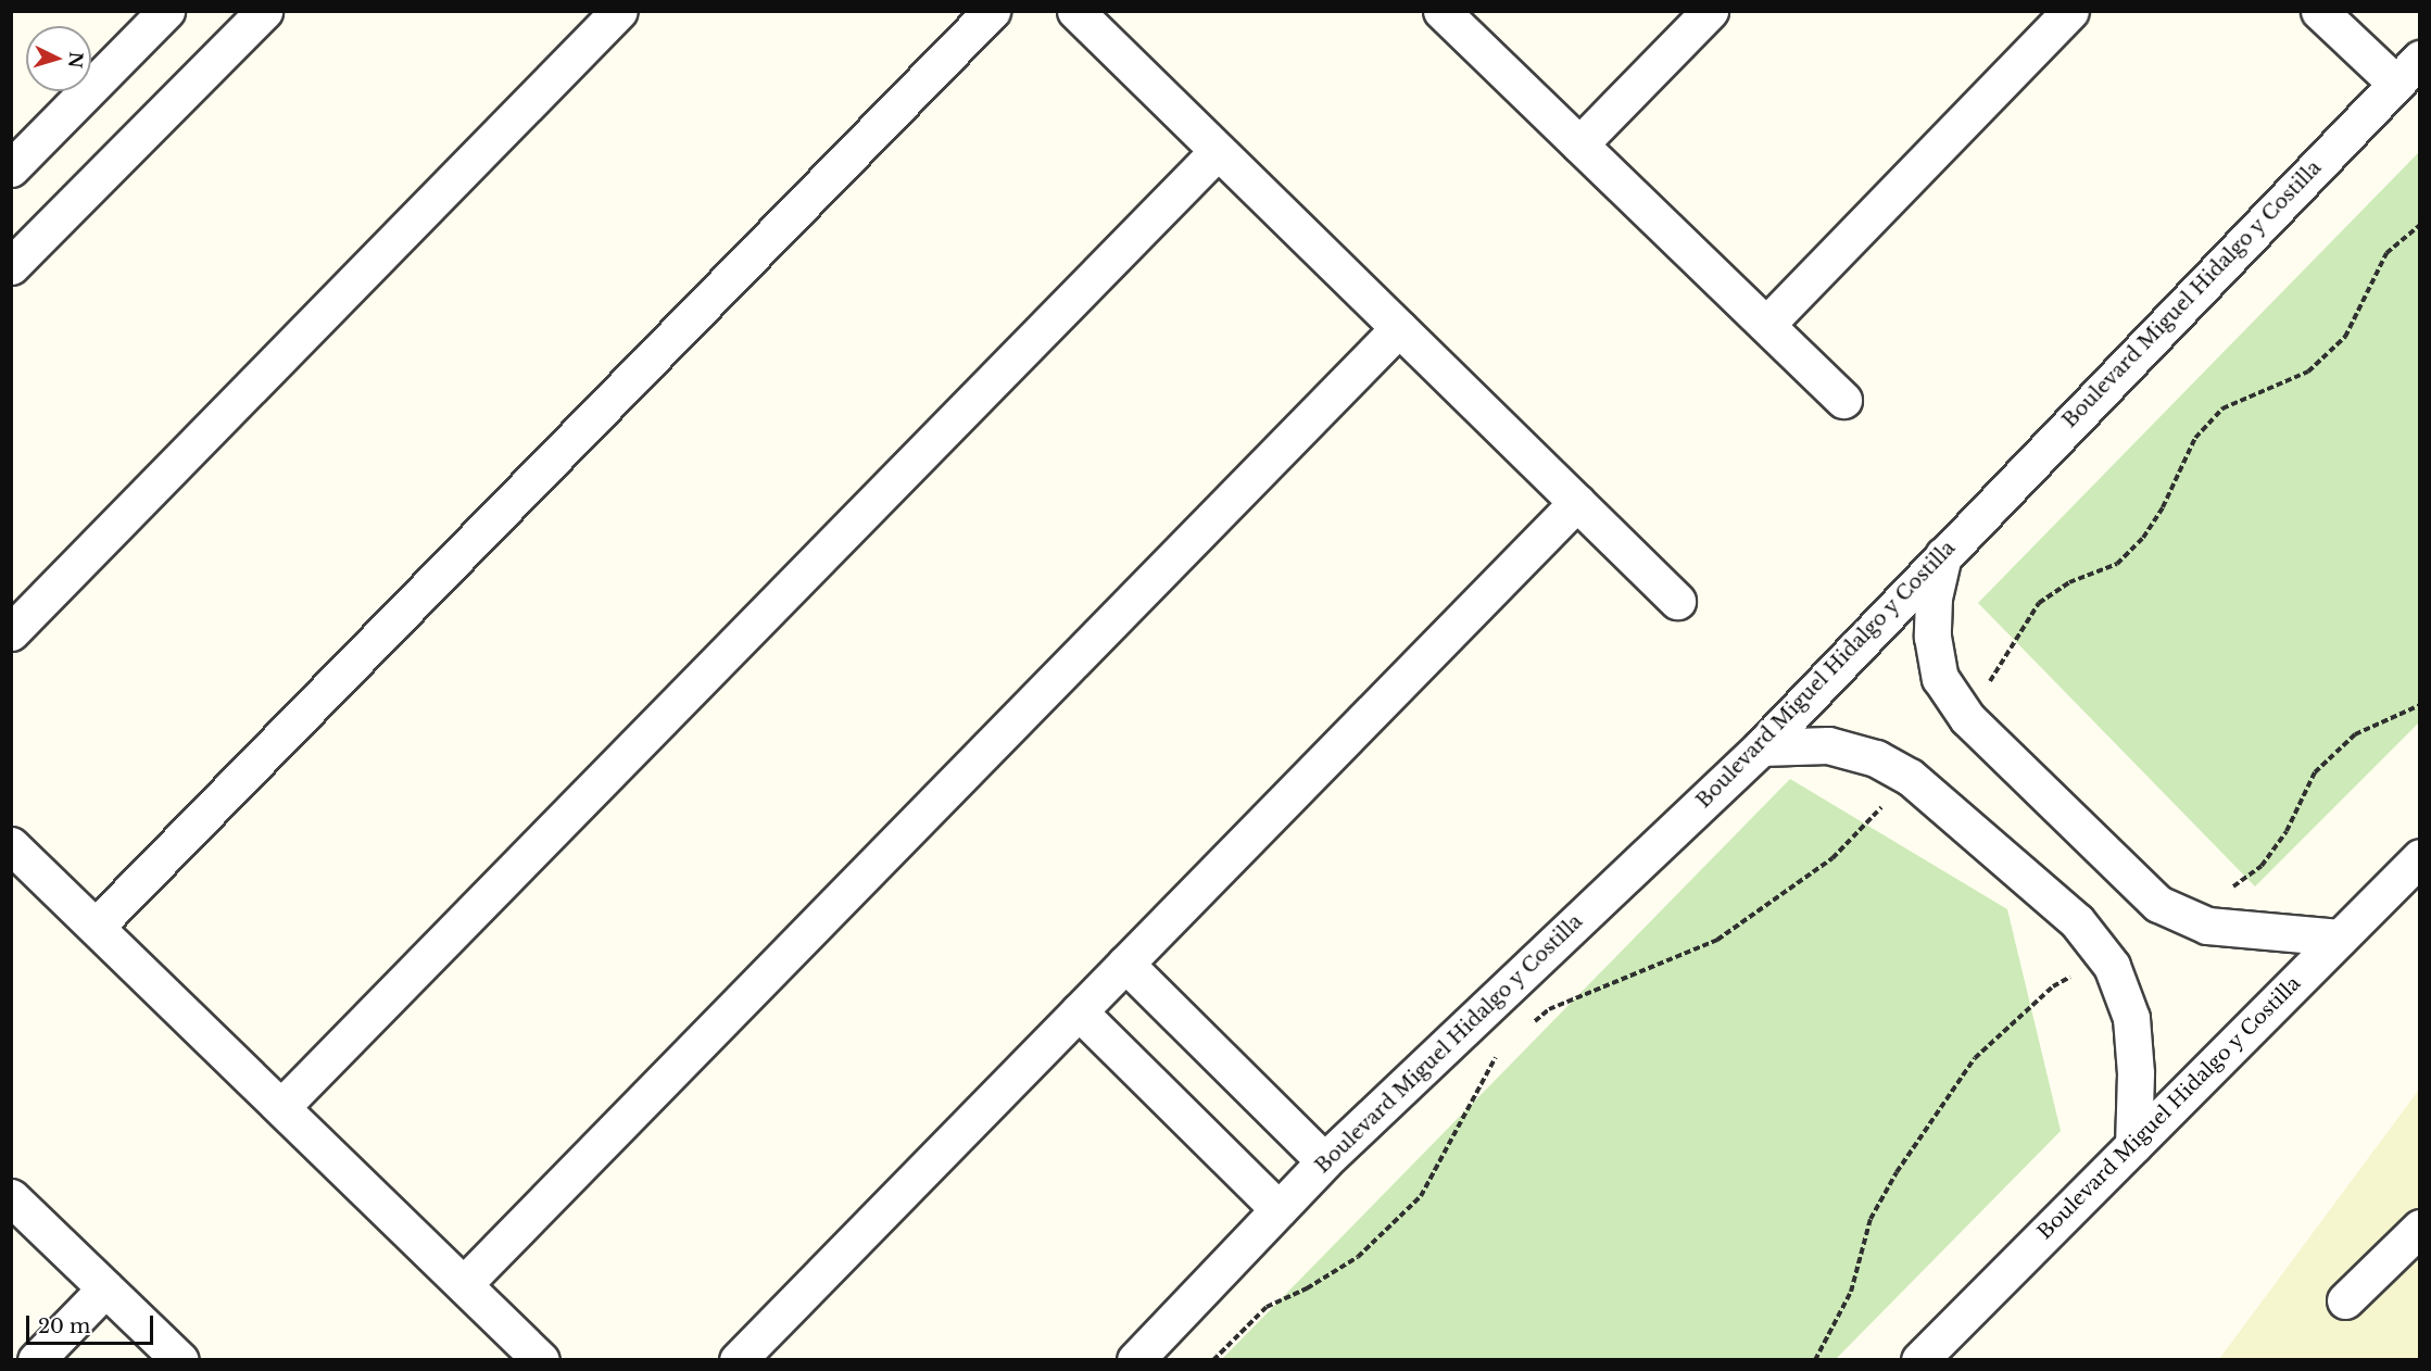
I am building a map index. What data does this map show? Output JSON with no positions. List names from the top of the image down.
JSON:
{
  "streets": {
    "street": ["Boulevard Miguel Hidalgo y Costilla"]
  },
  "scale_bar": "20 m",
  "north": "right"
}
